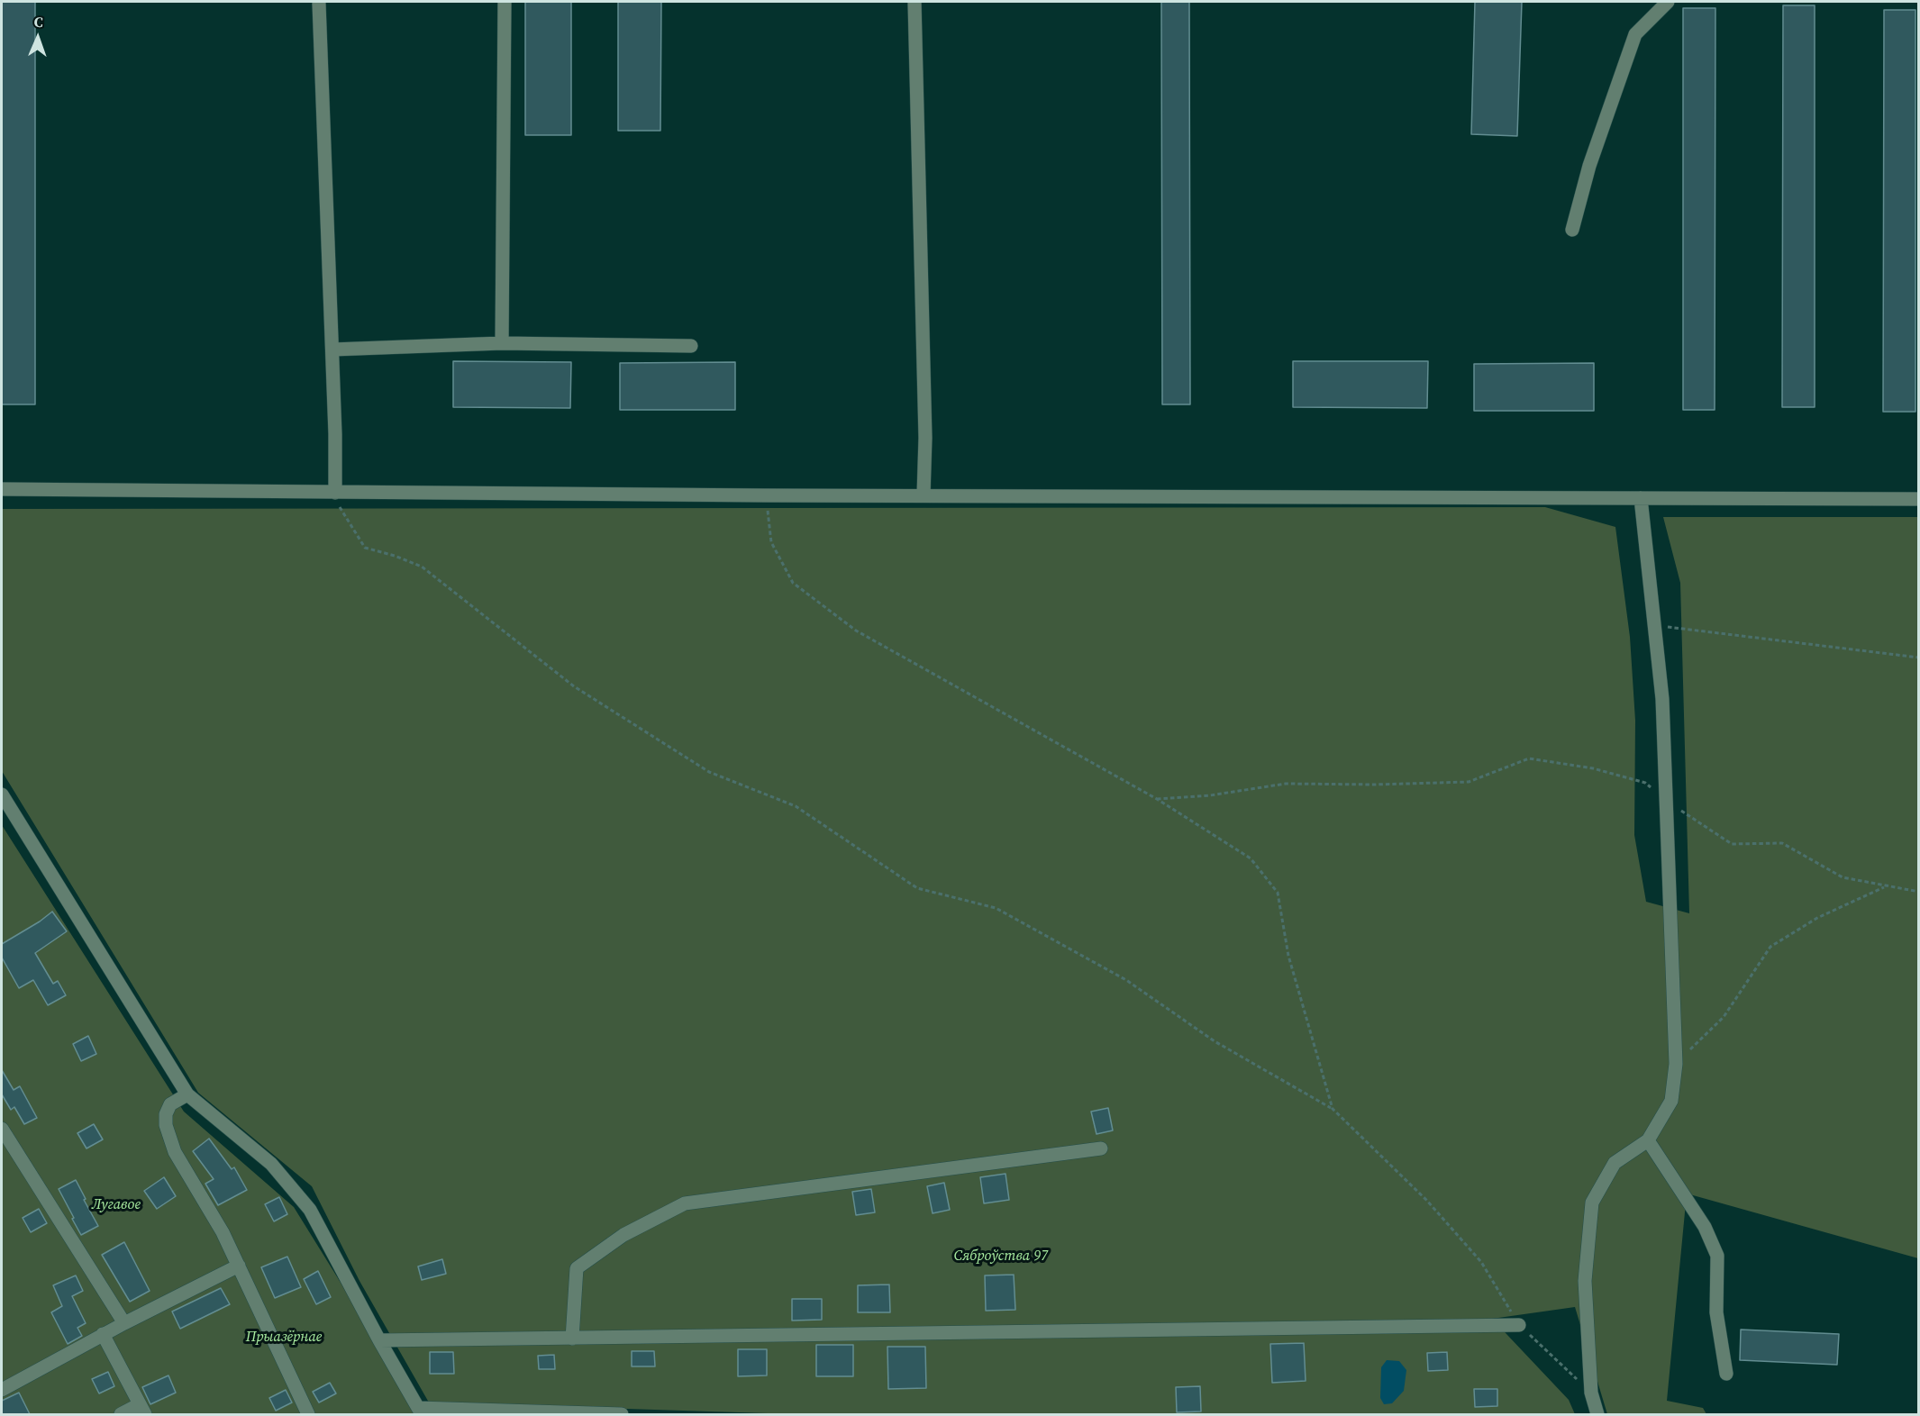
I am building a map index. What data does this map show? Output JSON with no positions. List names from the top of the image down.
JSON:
{
  "parks": ["Лугавое", "Сяброўства 97", "Прыазёрнае"],
  "north": "top"
}
